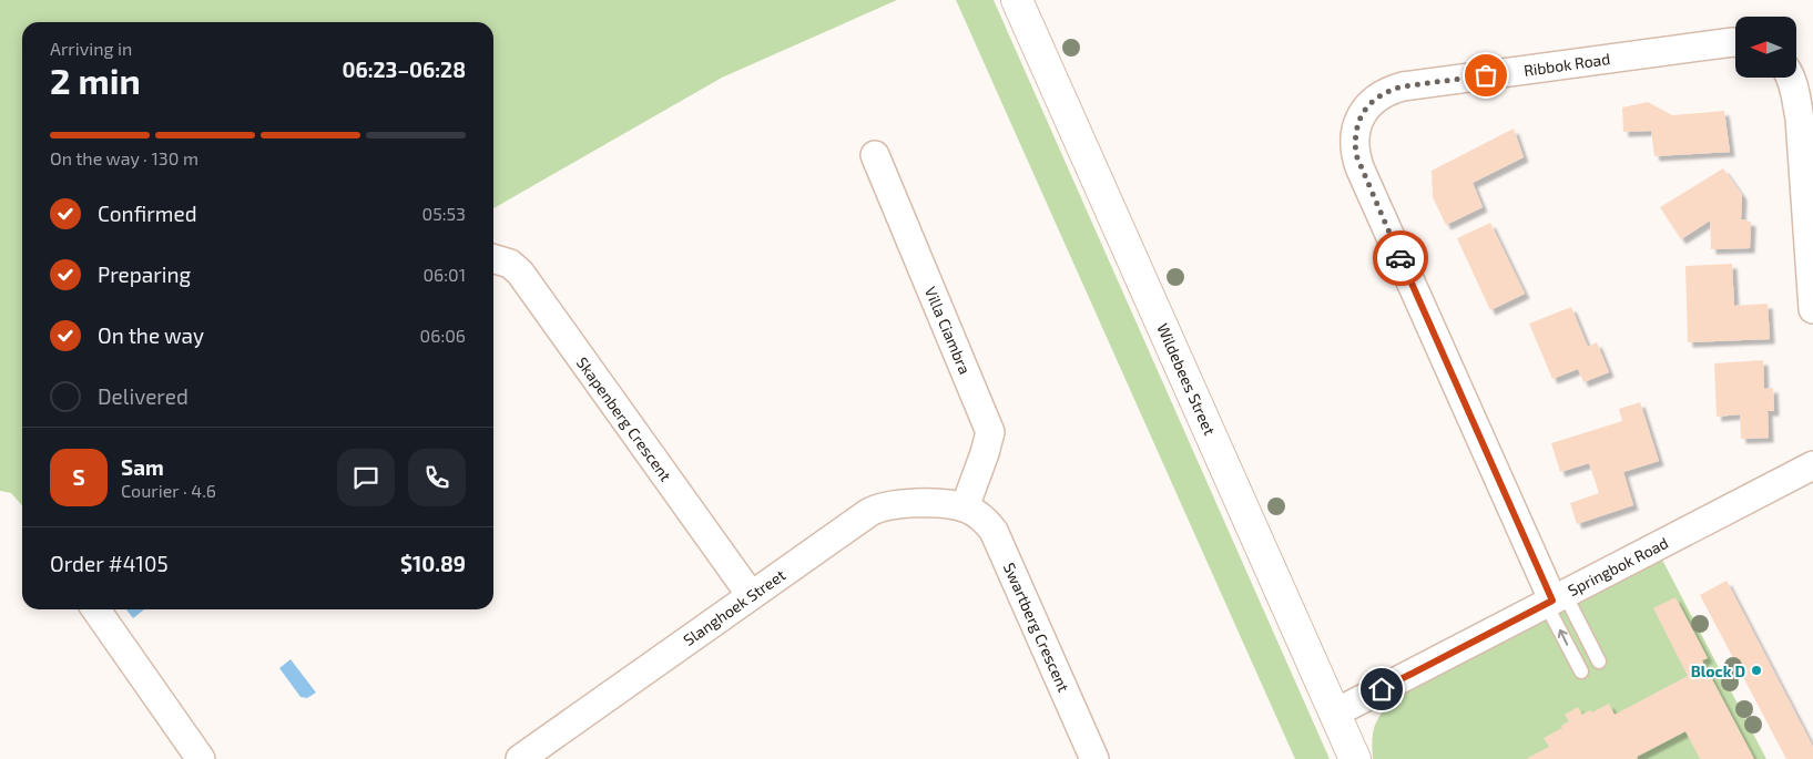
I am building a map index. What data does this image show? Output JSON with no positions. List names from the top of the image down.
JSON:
{
  "streets": {
    "street": [
      "Ribbok Road",
      "Villa Ciambra",
      "Wildebees Street",
      "Skapenberg Crescent",
      "Springbok Road",
      "Slanghoek Street",
      "Swartberg Crescent"
    ]
  },
  "crossings": [
    ["Ribbok Road", "Springbok Road"],
    ["Villa Ciambra", "Slanghoek Street"],
    ["Villa Ciambra", "Swartberg Crescent"],
    ["Wildebees Street", "Springbok Road"],
    ["Skapenberg Crescent", "Slanghoek Street"],
    ["Slanghoek Street", "Swartberg Crescent"]
  ],
  "places": ["Block D"],
  "north": "left",
  "page": {
    "heading": ["2 min", "Arriving in", "06:23–06:28"],
    "panel": [
      "Sam",
      "Courier · 4.6",
      "Order #4105",
      "$10.89"
    ],
    "bar": "On the way · 130 m",
    "list": [
      ["Confirmed", "05:53"],
      ["Preparing", "06:01"],
      ["On the way", "06:06"],
      "Delivered"
    ],
    "round": "S"
  }
}
